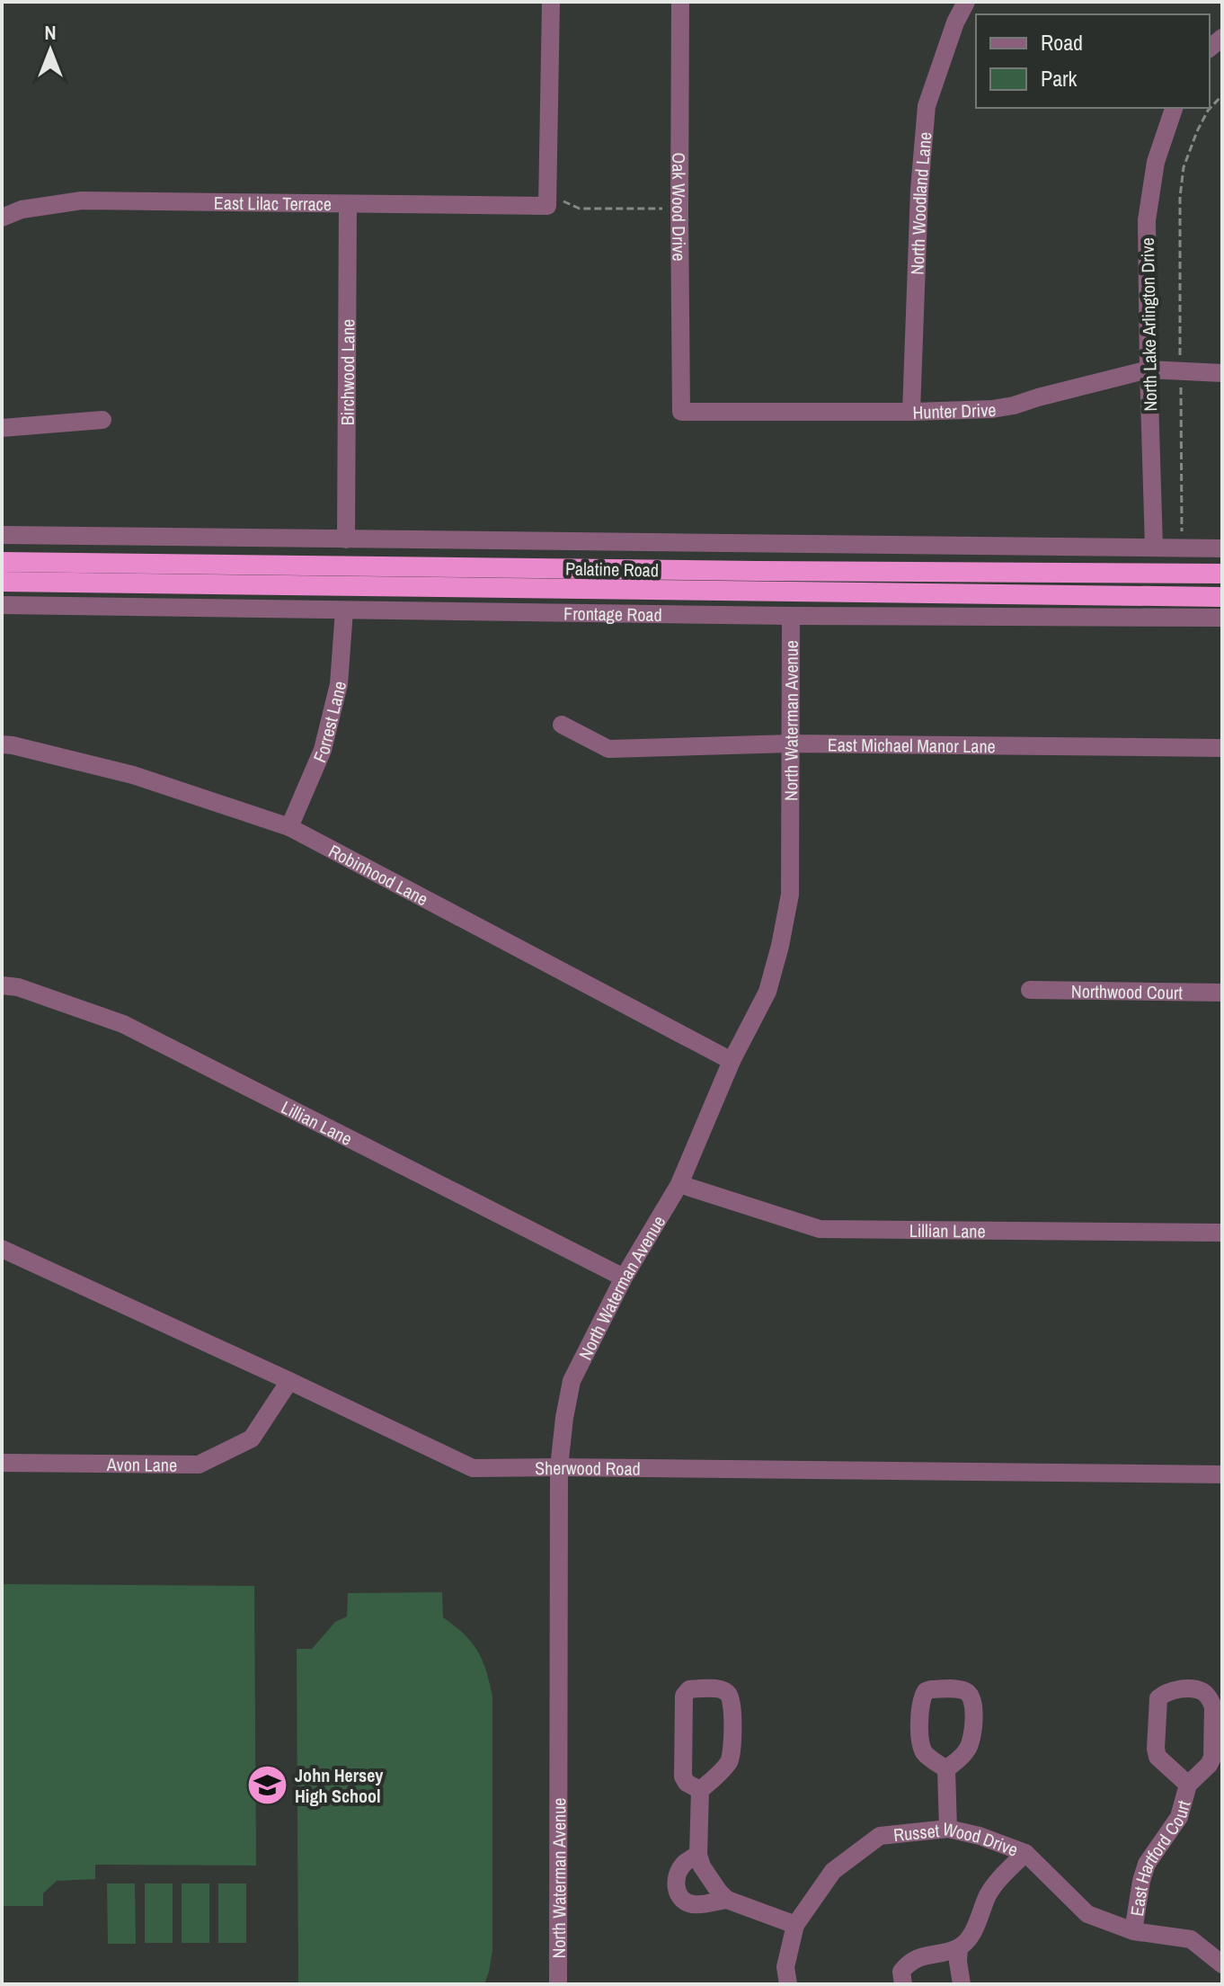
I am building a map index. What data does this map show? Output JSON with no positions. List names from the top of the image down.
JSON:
{
  "streets": {
    "highway": ["Palatine Road"],
    "street": [
      "East Lilac Terrace",
      "North Woodland Lane",
      "Oak Wood Drive",
      "North Lake Arlington Drive",
      "Birchwood Lane",
      "Hunter Drive",
      "Frontage Road",
      "Forrest Lane",
      "North Waterman Avenue",
      "East Michael Manor Lane",
      "Robinhood Lane",
      "Northwood Court",
      "Lillian Lane",
      "Avon Lane",
      "Sherwood Road",
      "Russet Wood Drive",
      "East Hartford Court"
    ]
  },
  "crossings": [
    ["East Lilac Terrace", "Birchwood Lane"],
    ["North Woodland Lane", "Hunter Drive"],
    ["Oak Wood Drive", "Hunter Drive"],
    ["North Lake Arlington Drive", "Hunter Drive"],
    ["Frontage Road", "Forrest Lane"],
    ["Frontage Road", "North Waterman Avenue"],
    ["Forrest Lane", "Robinhood Lane"],
    ["North Waterman Avenue", "East Michael Manor Lane"],
    ["North Waterman Avenue", "Robinhood Lane"],
    ["North Waterman Avenue", "Lillian Lane"],
    ["North Waterman Avenue", "Sherwood Road"],
    ["Avon Lane", "Sherwood Road"],
    ["Russet Wood Drive", "East Hartford Court"]
  ],
  "places": {
    "school or university": ["John Hersey High School"]
  },
  "legend": ["Road", "Park"],
  "north": "top"
}
